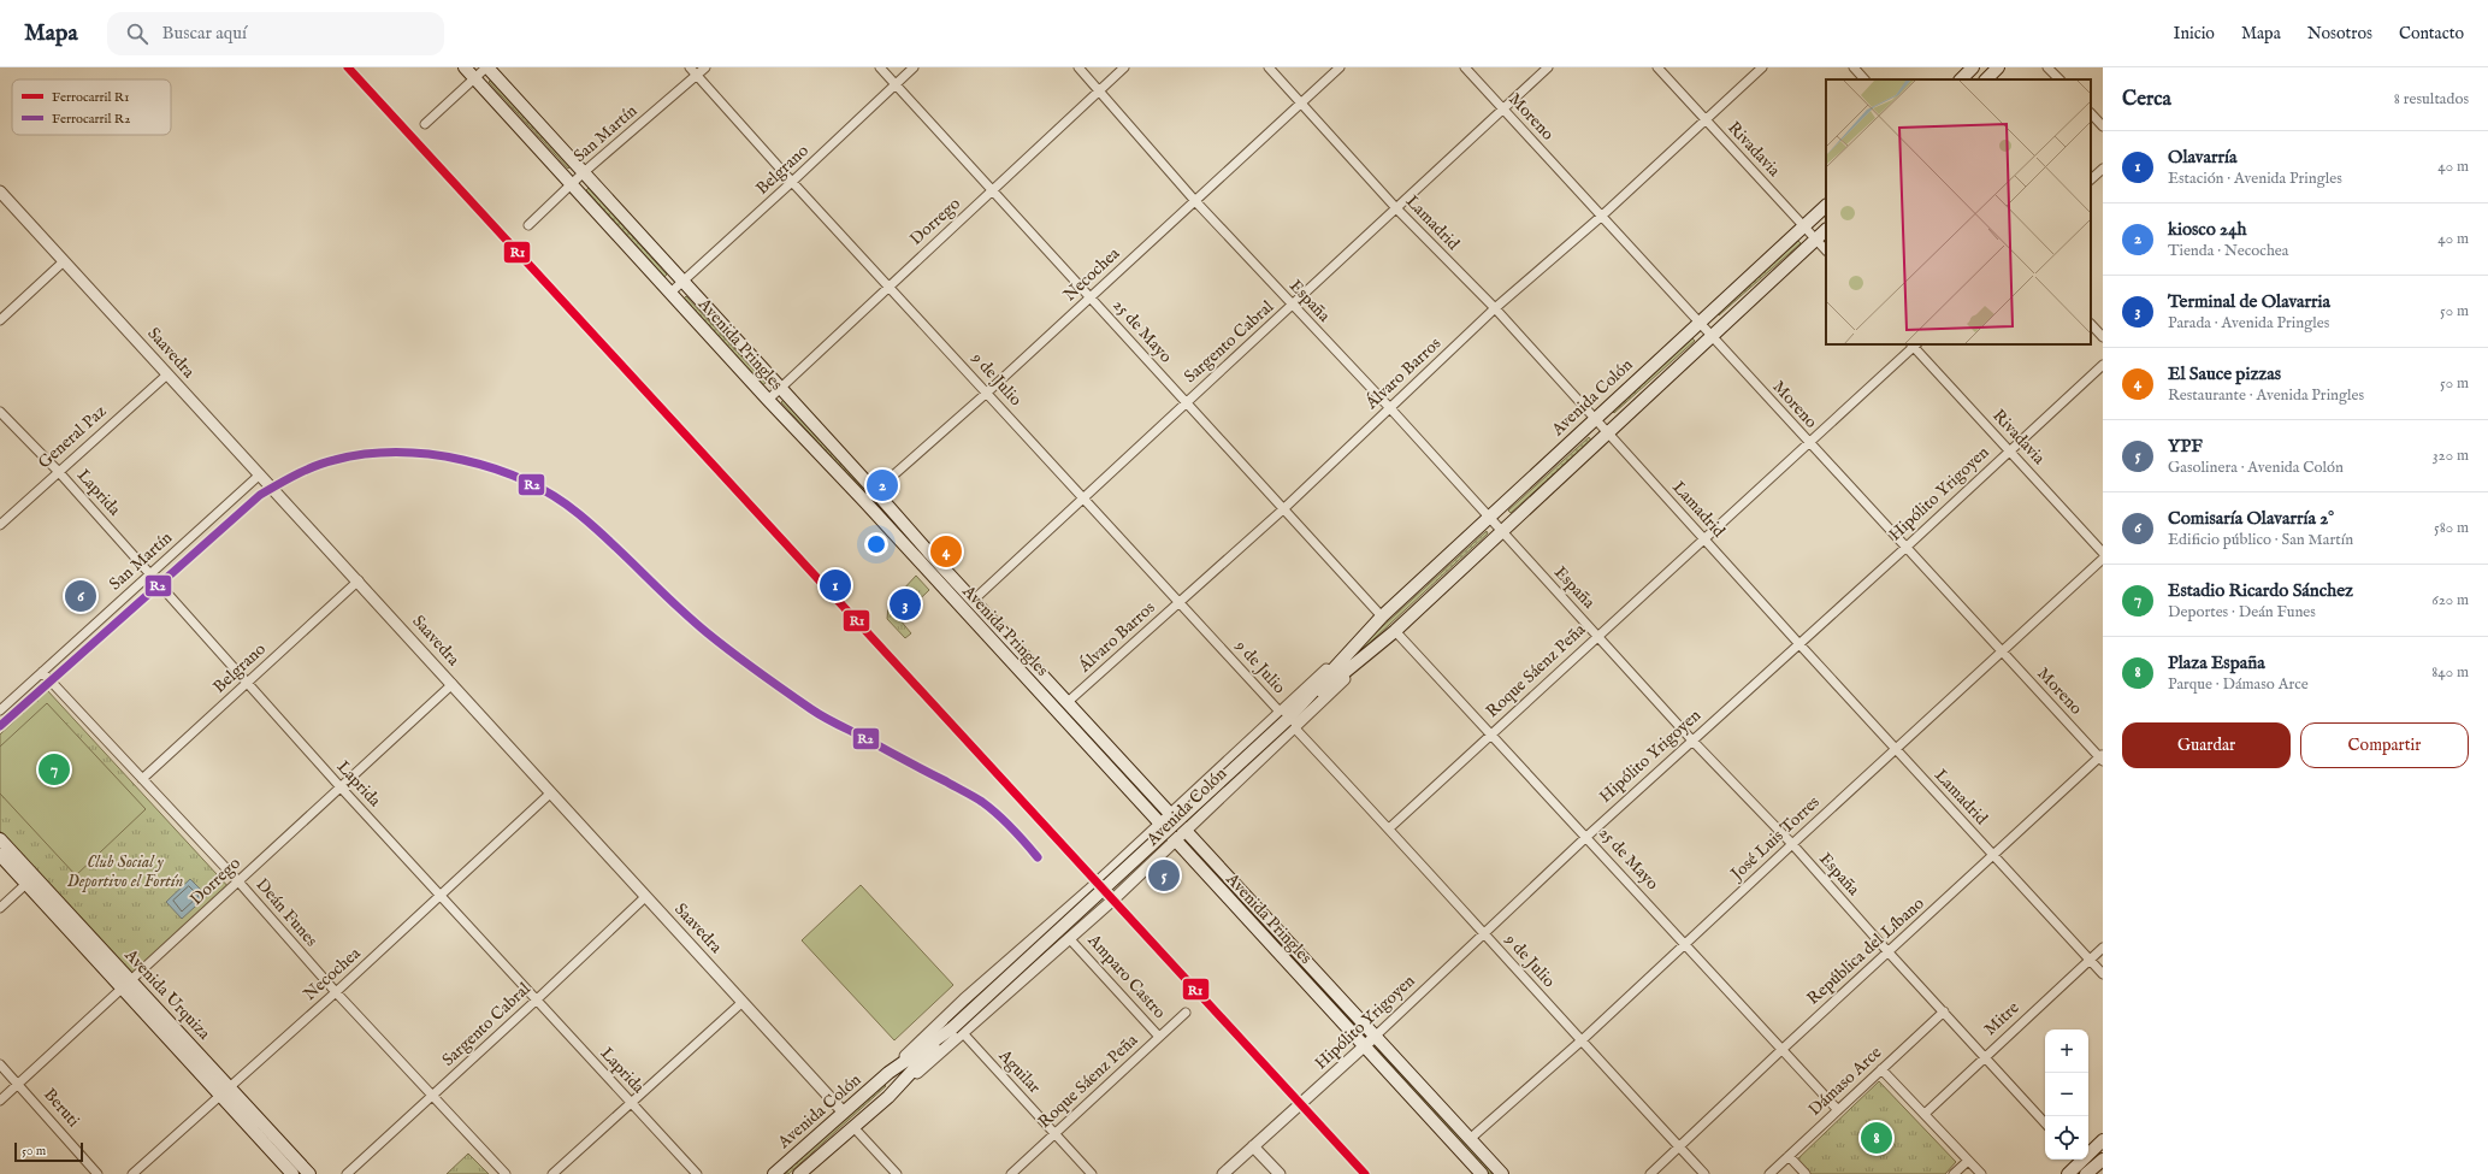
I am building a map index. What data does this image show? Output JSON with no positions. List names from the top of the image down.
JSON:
{
  "streets": {
    "main road": ["Avenida Pringles", "Avenida Colón", "Avenida Urquiza"],
    "street": [
      "Moreno",
      "San Martín",
      "Rivadavia",
      "Belgrano",
      "Dorrego",
      "Lamadrid",
      "Necochea",
      "España",
      "25 de Mayo",
      "Sargento Cabral",
      "Saavedra",
      "Álvaro Barros",
      "9 de Julio",
      "General Paz",
      "Laprida",
      "Hipólito Yrigoyen",
      "Roque Sáenz Peña",
      "José Luis Torres",
      "Deán Funes",
      "República del Líbano",
      "Amparo Castro",
      "Mitre",
      "Aguilar",
      "Dámaso Arce",
      "Beruti"
    ]
  },
  "crossings": [
    ["Moreno", "Sargento Cabral"],
    ["Moreno", "Álvaro Barros"],
    ["Moreno", "Avenida Colón"],
    ["Moreno", "Hipólito Yrigoyen"],
    ["Moreno", "Roque Sáenz Peña"],
    ["Moreno", "José Luis Torres"],
    ["Moreno", "República del Líbano"],
    ["San Martín", "Avenida Pringles"],
    ["San Martín", "Saavedra"],
    ["San Martín", "9 de Julio"],
    ["San Martín", "Laprida"],
    ["San Martín", "Deán Funes"],
    ["Rivadavia", "Álvaro Barros"],
    ["Rivadavia", "Avenida Colón"],
    ["Rivadavia", "Hipólito Yrigoyen"],
    ["Rivadavia", "Roque Sáenz Peña"],
    ["Belgrano", "25 de Mayo"],
    ["Belgrano", "Avenida Pringles"],
    ["Belgrano", "Saavedra"],
    ["Belgrano", "9 de Julio"],
    ["Belgrano", "Laprida"],
    ["Belgrano", "Deán Funes"],
    ["Dorrego", "España"],
    ["Dorrego", "25 de Mayo"],
    ["Dorrego", "Avenida Pringles"],
    ["Dorrego", "Saavedra"],
    ["Dorrego", "9 de Julio"],
    ["Dorrego", "Laprida"],
    ["Dorrego", "Deán Funes"],
    ["Dorrego", "Avenida Urquiza"],
    ["Dorrego", "Beruti"],
    ["Lamadrid", "Necochea"],
    ["Lamadrid", "Sargento Cabral"],
    ["Lamadrid", "Álvaro Barros"],
    ["Lamadrid", "Avenida Colón"],
    ["Lamadrid", "Hipólito Yrigoyen"],
    ["Lamadrid", "Roque Sáenz Peña"],
    ["Lamadrid", "José Luis Torres"],
    ["Lamadrid", "República del Líbano"],
    ["Lamadrid", "Mitre"],
    ["Necochea", "España"],
    ["Necochea", "25 de Mayo"],
    ["Necochea", "Avenida Pringles"],
    ["Necochea", "Saavedra"],
    ["Necochea", "9 de Julio"],
    ["Necochea", "Laprida"],
    ["Necochea", "Deán Funes"],
    ["Necochea", "Avenida Urquiza"],
    ["España", "Sargento Cabral"],
    ["España", "Álvaro Barros"],
    ["España", "Avenida Colón"],
    ["España", "Hipólito Yrigoyen"],
    ["España", "Roque Sáenz Peña"],
    ["España", "José Luis Torres"],
    ["España", "República del Líbano"],
    ["España", "Mitre"],
    ["España", "Dámaso Arce"],
    ["25 de Mayo", "Sargento Cabral"],
    ["25 de Mayo", "Álvaro Barros"],
    ["25 de Mayo", "Avenida Colón"],
    ["25 de Mayo", "Hipólito Yrigoyen"],
    ["25 de Mayo", "Roque Sáenz Peña"],
    ["25 de Mayo", "José Luis Torres"],
    ["25 de Mayo", "República del Líbano"],
    ["25 de Mayo", "Dámaso Arce"],
    ["Sargento Cabral", "Avenida Pringles"],
    ["Sargento Cabral", "Saavedra"],
    ["Sargento Cabral", "9 de Julio"],
    ["Sargento Cabral", "Laprida"],
    ["Sargento Cabral", "Deán Funes"],
    ["Avenida Pringles", "Álvaro Barros"],
    ["Avenida Pringles", "Avenida Colón"],
    ["Avenida Pringles", "Hipólito Yrigoyen"],
    ["Avenida Pringles", "José Luis Torres"],
    ["Saavedra", "Avenida Colón"],
    ["Saavedra", "General Paz"],
    ["Álvaro Barros", "9 de Julio"],
    ["9 de Julio", "Avenida Colón"],
    ["9 de Julio", "Hipólito Yrigoyen"],
    ["9 de Julio", "Roque Sáenz Peña"],
    ["9 de Julio", "José Luis Torres"],
    ["9 de Julio", "República del Líbano"],
    ["Avenida Colón", "Amparo Castro"],
    ["Avenida Colón", "Aguilar"],
    ["General Paz", "Laprida"],
    ["Roque Sáenz Peña", "Amparo Castro"],
    ["Roque Sáenz Peña", "Aguilar"]
  ],
  "parks": ["Club Social y Deportivo el Fortín"],
  "lines": ["rail line R1", "rail line R2"],
  "legend": ["Ferrocarril R1", "Ferrocarril R2"],
  "scale_bar": "50 m",
  "page": {
    "header": "Mapa",
    "search": "Buscar aquí",
    "nav": [
      "Inicio",
      "Mapa",
      "Nosotros",
      "Contacto"
    ],
    "heading": ["Cerca", "8 resultados"],
    "list": [
      {
        "mark": "1",
        "name": "Olavarría",
        "note": "Estación · Avenida Pringles",
        "value": "40 m"
      },
      {
        "mark": "2",
        "name": "kiosco 24h",
        "note": "Tienda · Necochea",
        "value": "40 m"
      },
      {
        "mark": "3",
        "name": "Terminal de Olavarria",
        "note": "Parada · Avenida Pringles",
        "value": "50 m"
      },
      {
        "mark": "4",
        "name": "El Sauce pizzas",
        "note": "Restaurante · Avenida Pringles",
        "value": "50 m"
      },
      {
        "mark": "5",
        "name": "YPF",
        "note": "Gasolinera · Avenida Colón",
        "value": "320 m"
      },
      {
        "mark": "6",
        "name": "Comisaría Olavarría 2°",
        "note": "Edificio público · San Martín",
        "value": "580 m"
      },
      {
        "mark": "7",
        "name": "Estadio Ricardo Sánchez",
        "note": "Deportes · Deán Funes",
        "value": "620 m"
      },
      {
        "mark": "8",
        "name": "Plaza España",
        "note": "Parque · Dámaso Arce",
        "value": "840 m"
      }
    ],
    "pins": [
      "2",
      "4",
      "1",
      "6",
      "3",
      "7",
      "5",
      "8"
    ],
    "buttons": ["Guardar", "Compartir"],
    "map_buttons": ["+", "−"],
    "scale": "50 m"
  }
}
